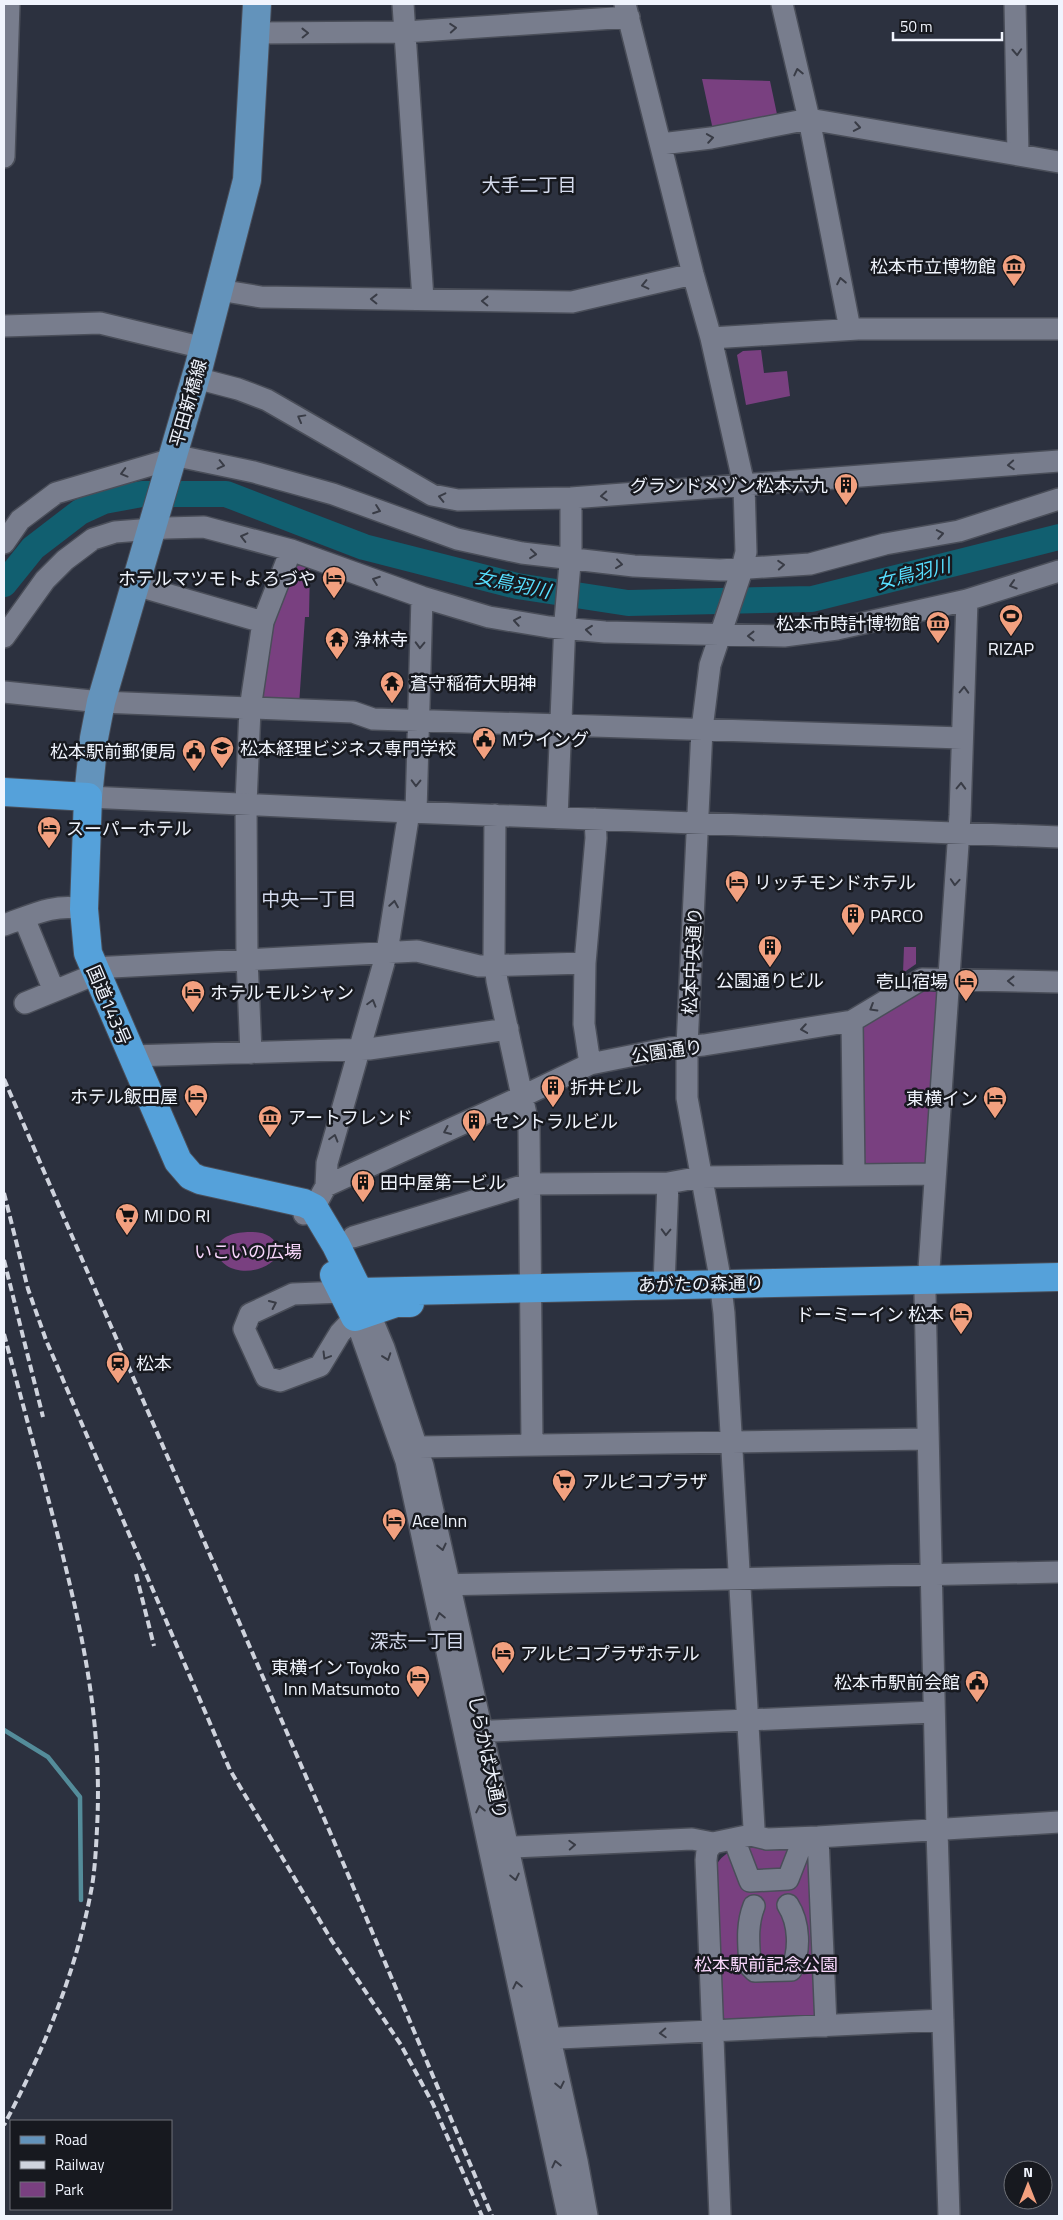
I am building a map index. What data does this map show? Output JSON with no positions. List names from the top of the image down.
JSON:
{
  "streets": {
    "highway": ["国道143号", "あがたの森通り"],
    "main road": ["平田新橋線"],
    "street": ["松本中央通り", "公園通り", "しらかば大通り"]
  },
  "crossings": [
    ["平田新橋線", "国道143号"],
    ["松本中央通り", "公園通り"],
    ["松本中央通り", "あがたの森通り"],
    ["国道143号", "公園通り"],
    ["あがたの森通り", "しらかば大通り"]
  ],
  "districts": ["大手二丁目", "中央一丁目", "深志一丁目"],
  "water": ["女鳥羽川"],
  "parks": ["いこいの広場", "松本駅前記念公園"],
  "places": {
    "museum": ["松本市立博物館", "松本市時計博物館", "アートフレンド"],
    "building": [
      "グランドメゾン松本六九",
      "PARCO",
      "公園通りビル",
      "折井ビル",
      "セントラルビル",
      "田中屋第一ビル"
    ],
    "hotel": [
      "ホテルマツモトよろづや",
      "スーパーホテル",
      "リッチモンドホテル",
      "壱山宿場",
      "ホテルモルシャン",
      "ホテル飯田屋",
      "東横イン",
      "ドーミーイン 松本",
      "Ace Inn",
      "アルピコプラザホテル",
      "東横イン Toyoko Inn Matsumoto"
    ],
    "sports": ["RIZAP"],
    "temple": ["浄林寺", "蒼守稲荷大明神"],
    "public building": ["Mウイング", "松本駅前郵便局", "松本市駅前会館"],
    "school or university": ["松本経理ビジネス専門学校"],
    "supermarket": ["MI DO RI", "アルピコプラザ"],
    "station": ["松本"]
  },
  "legend": ["Road", "Railway", "Park"],
  "scale_bar": "50 m",
  "north": "top"
}
